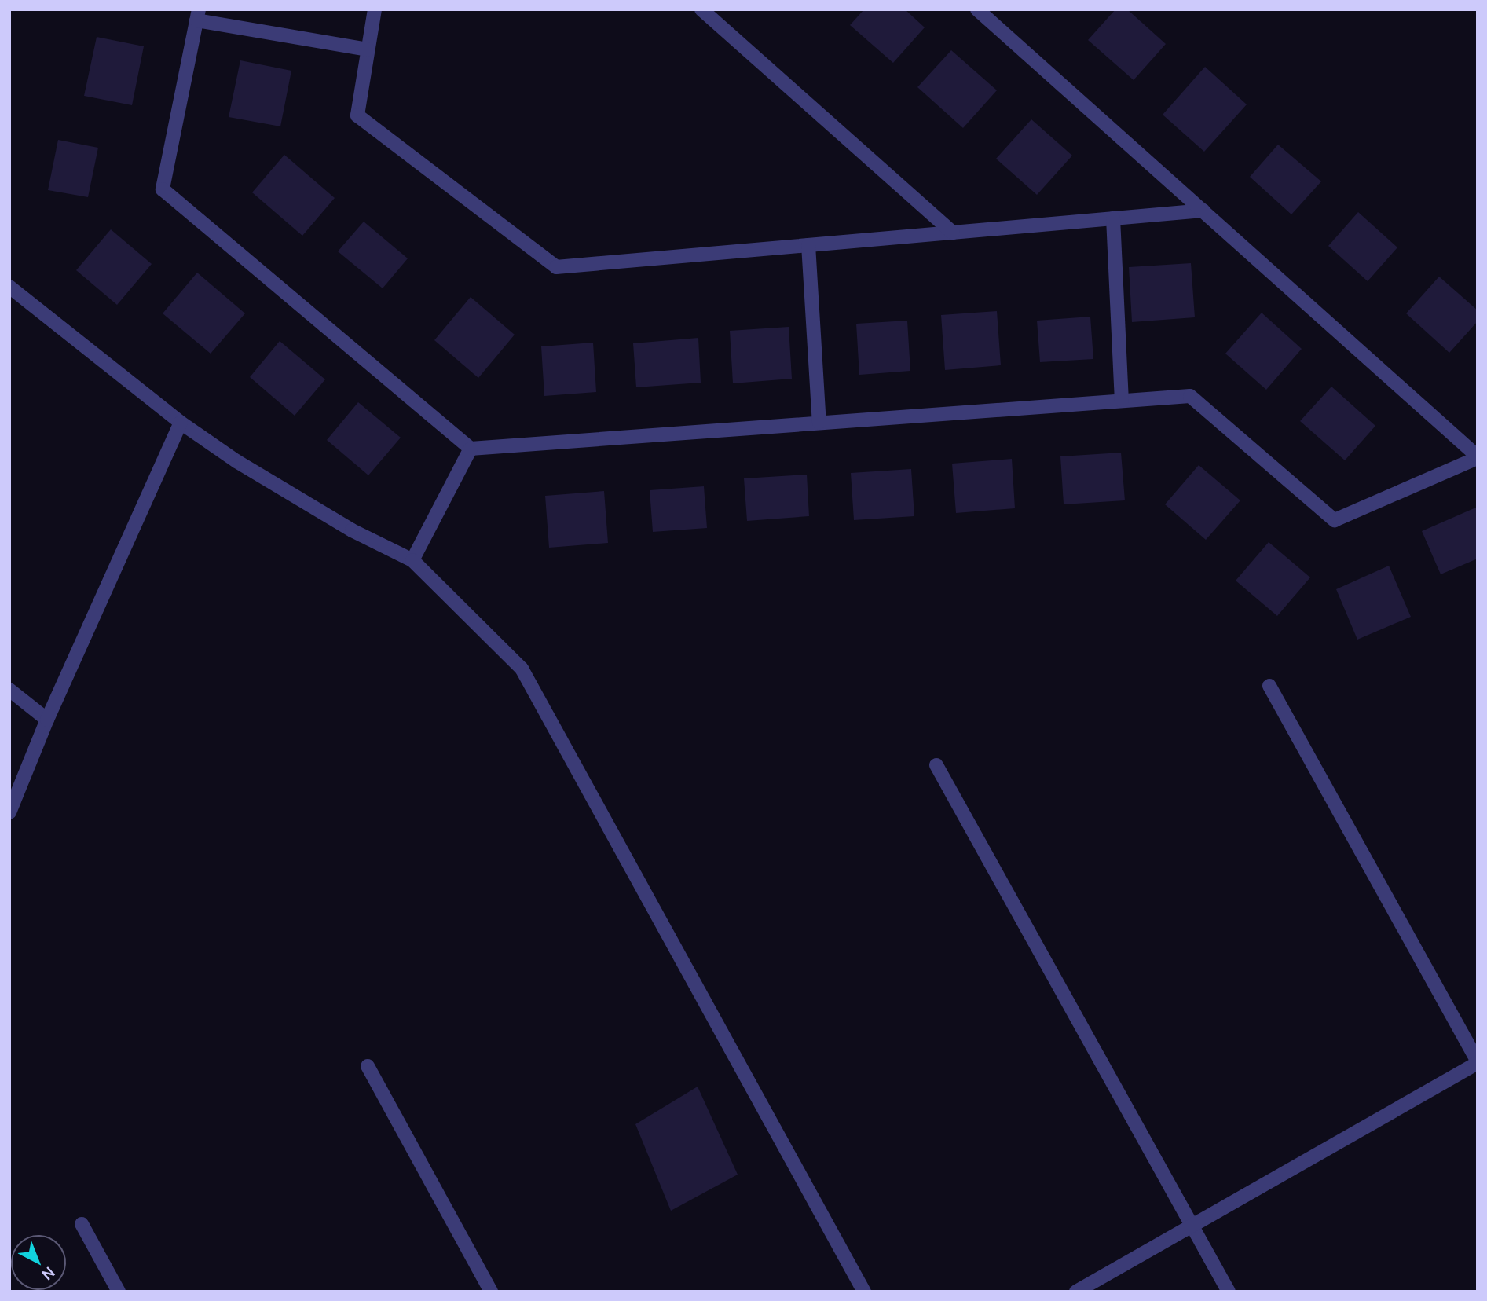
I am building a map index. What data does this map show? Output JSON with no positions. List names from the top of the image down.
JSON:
{
  "north": "bottom right"
}
